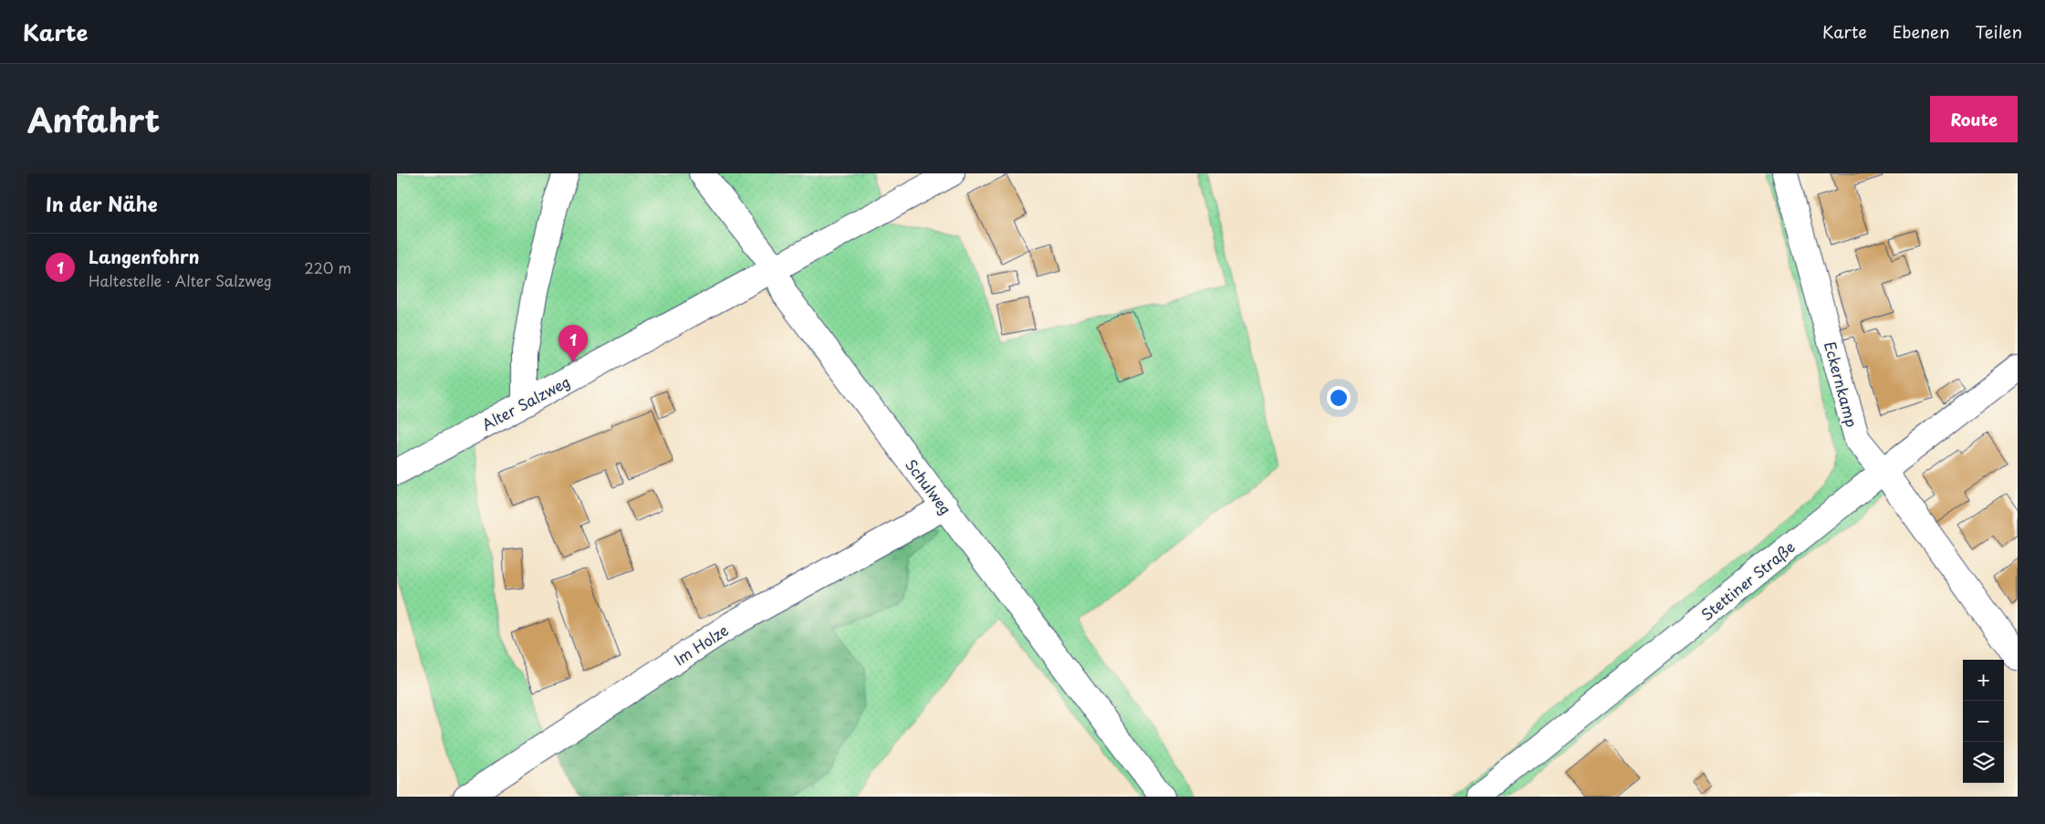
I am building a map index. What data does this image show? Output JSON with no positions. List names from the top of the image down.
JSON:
{
  "streets": {
    "street": [
      "Eckernkamp",
      "Alter Salzweg",
      "Schulweg",
      "Stettiner Straße",
      "Im Holze"
    ]
  },
  "crossings": [
    ["Eckernkamp", "Stettiner Straße"],
    ["Alter Salzweg", "Schulweg"],
    ["Schulweg", "Im Holze"]
  ],
  "page": {
    "header": "Karte",
    "nav": ["Karte", "Ebenen", "Teilen"],
    "title": "Anfahrt",
    "buttons": "Route",
    "heading": "In der Nähe",
    "list": [
      {
        "mark": "1",
        "name": "Langenfohrn",
        "note": "Haltestelle · Alter Salzweg",
        "value": "220 m"
      }
    ],
    "pins": "1",
    "map_buttons": ["+", "−"]
  }
}
